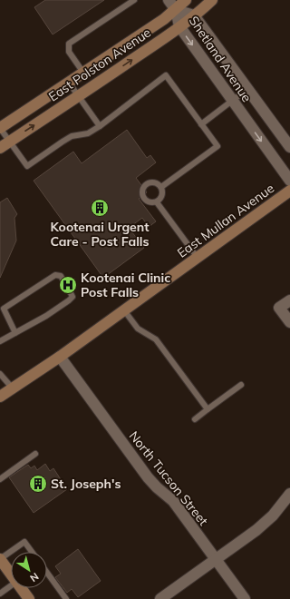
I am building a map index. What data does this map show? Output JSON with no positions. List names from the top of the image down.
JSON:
{
  "streets": {
    "street": [
      "Shetland Avenue",
      "East Polston Avenue",
      "East Mullan Avenue",
      "North Tucson Street"
    ]
  },
  "crossings": [
    ["Shetland Avenue", "East Polston Avenue"],
    ["East Mullan Avenue", "North Tucson Street"]
  ],
  "places": {
    "building": ["Kootenai Urgent Care - Post Falls", "St. Joseph's"],
    "hospital": ["Kootenai Clinic Post Falls"]
  },
  "north": "bottom right"
}
